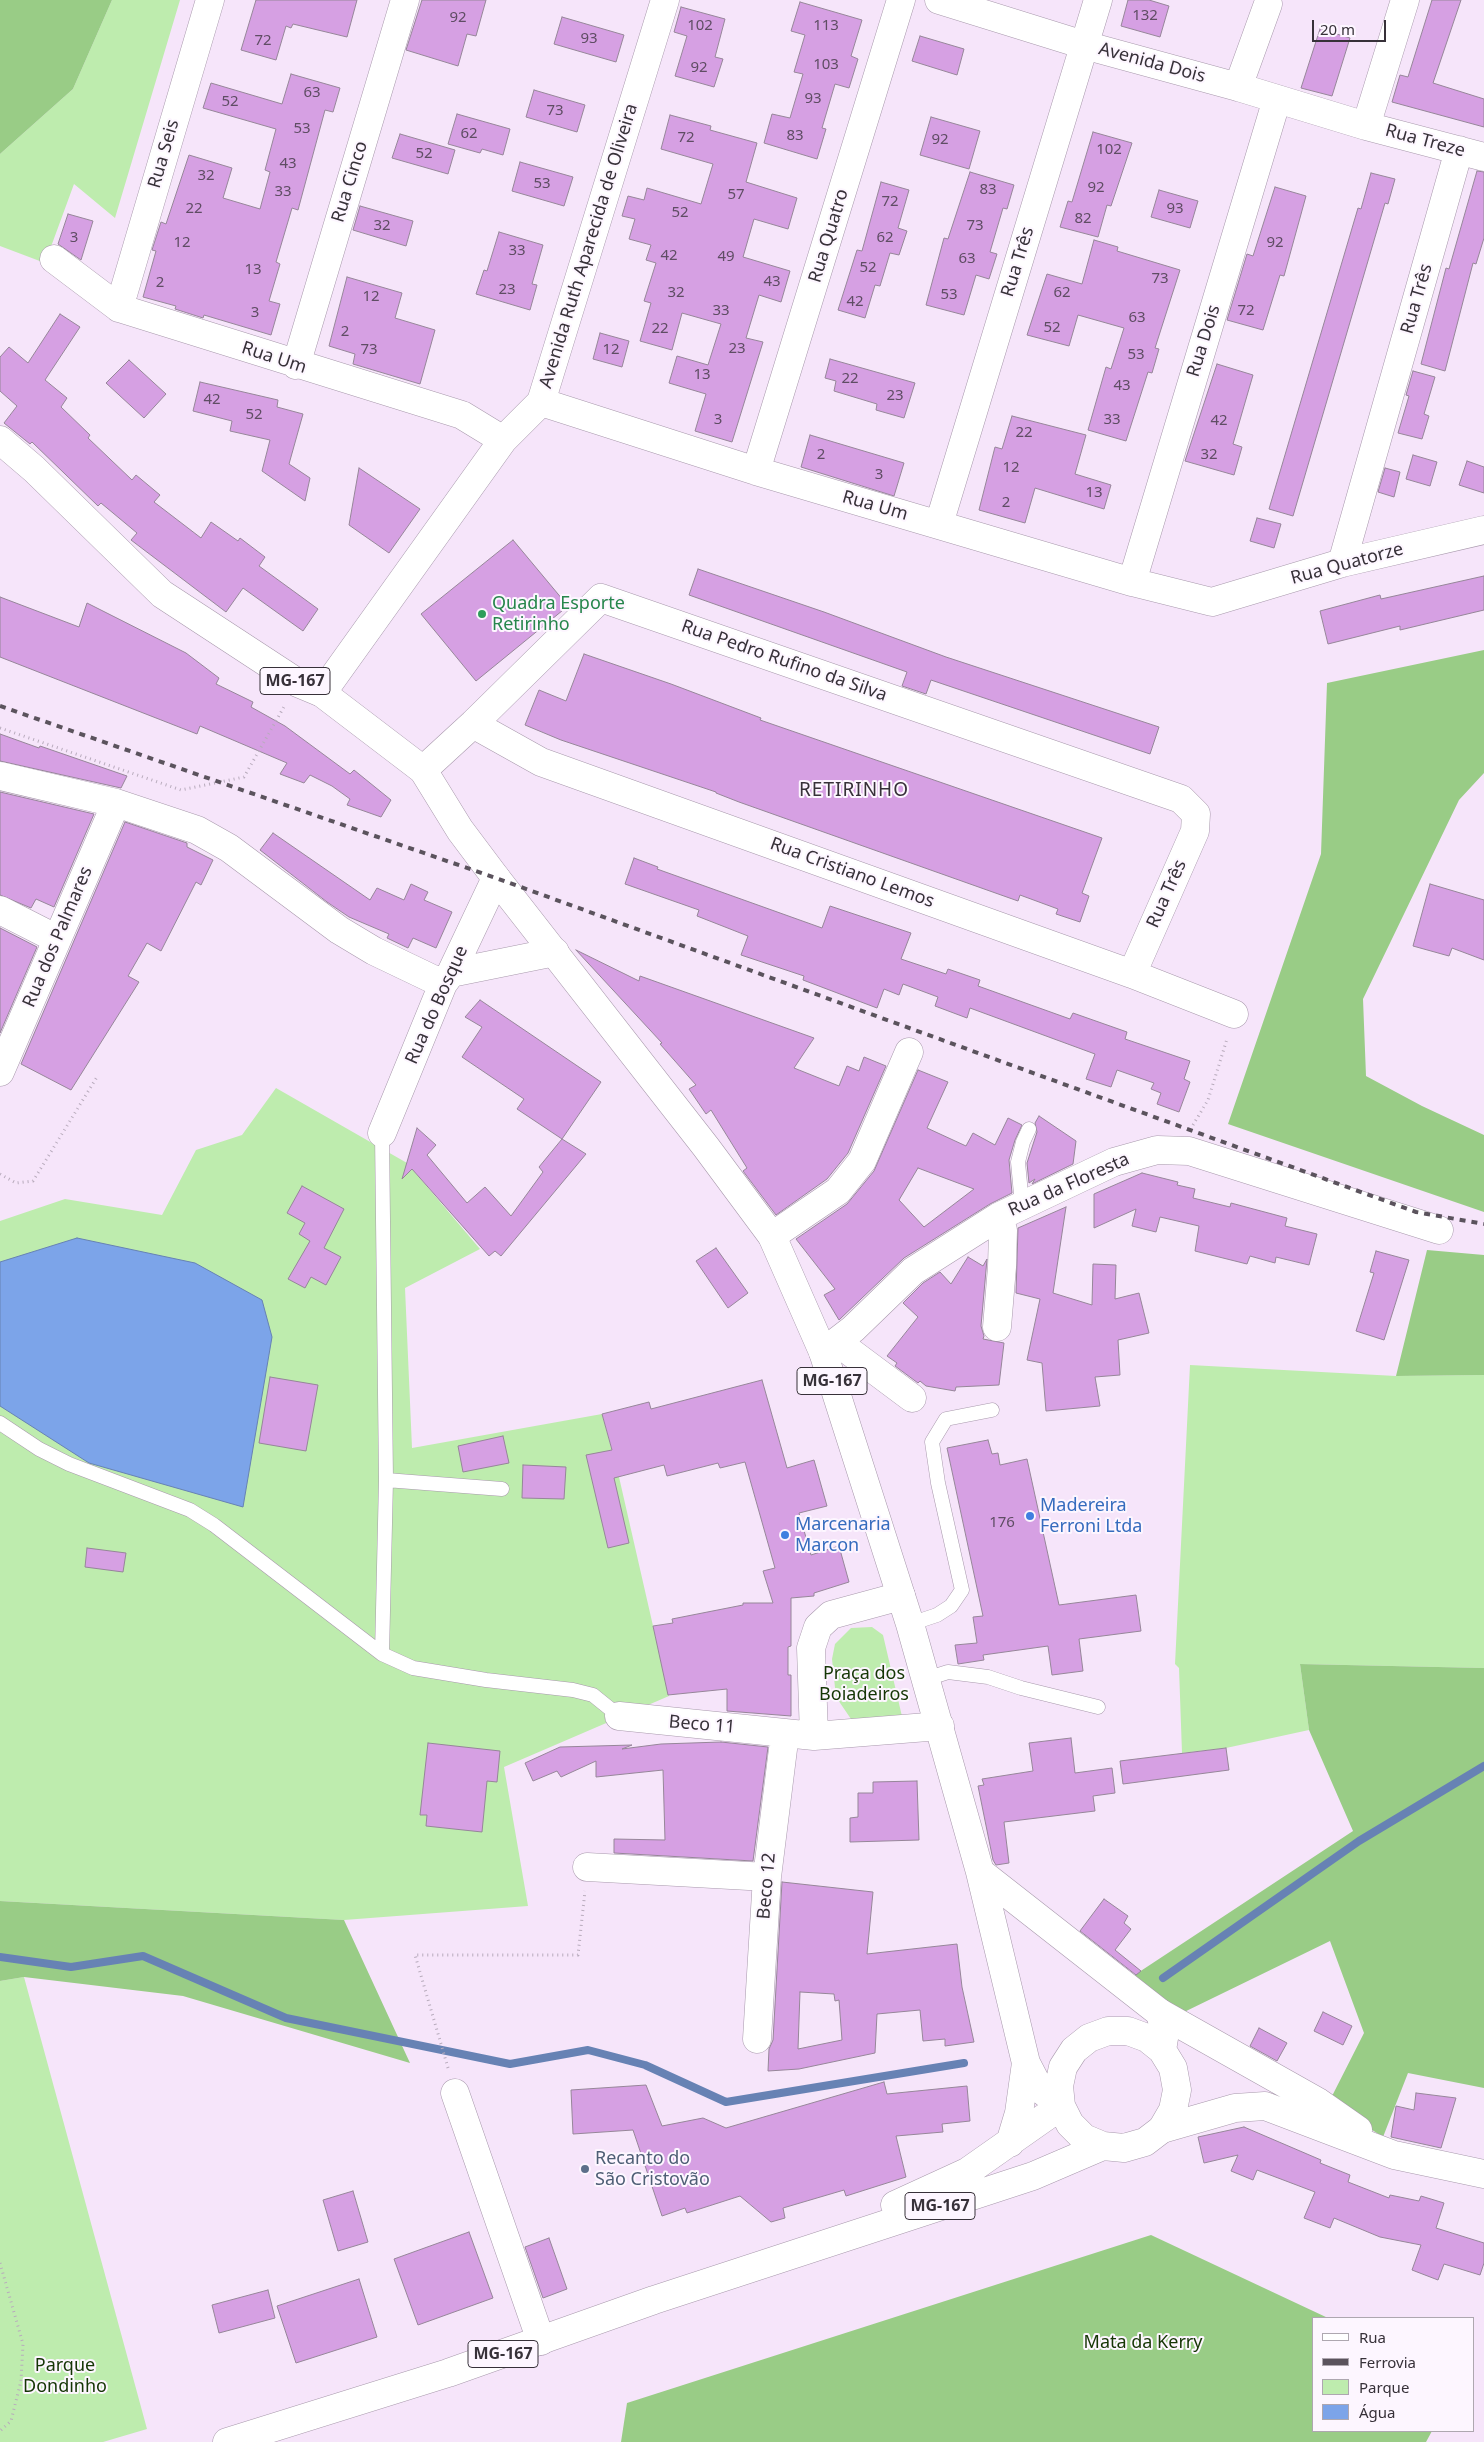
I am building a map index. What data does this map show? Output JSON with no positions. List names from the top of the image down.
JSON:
{
  "streets": {
    "street": [
      "Avenida Dois",
      "Rua Treze",
      "Rua Seis",
      "Rua Cinco",
      "Rua Quatro",
      "Avenida Ruth Aparecida de Oliveira",
      "Rua Três",
      "Rua Dois",
      "Rua Um",
      "Rua Quatorze",
      "Rua Pedro Rufino da Silva",
      "MG-167",
      "Rua Cristiano Lemos",
      "Rua dos Palmares",
      "Rua do Bosque",
      "Rua da Floresta",
      "Beco 11",
      "Beco 12"
    ]
  },
  "crossings": [
    ["Avenida Dois", "Rua Treze"],
    ["Avenida Dois", "Rua Três"],
    ["Avenida Dois", "Rua Dois"],
    ["Rua Treze", "Rua Três"],
    ["Rua Seis", "Rua Um"],
    ["Rua Cinco", "Rua Um"],
    ["Rua Quatro", "Rua Um"],
    ["Avenida Ruth Aparecida de Oliveira", "Rua Um"],
    ["Avenida Ruth Aparecida de Oliveira", "MG-167"],
    ["Rua Três", "Rua Um"],
    ["Rua Três", "Rua Quatorze"],
    ["Rua Três", "Rua Pedro Rufino da Silva"],
    ["Rua Três", "Rua Cristiano Lemos"],
    ["Rua Dois", "Rua Um"],
    ["Rua Um", "Rua Quatorze"],
    ["Rua Pedro Rufino da Silva", "MG-167"],
    ["Rua Pedro Rufino da Silva", "Rua Cristiano Lemos"],
    ["MG-167", "Rua do Bosque"],
    ["MG-167", "Rua da Floresta"],
    ["MG-167", "Beco 11"],
    ["Beco 11", "Beco 12"]
  ],
  "districts": ["RETIRINHO"],
  "parks": ["Praça dos Boiadeiros", "Mata da Kerry", "Parque Dondinho"],
  "places": [
    "Quadra Esporte Retirinho",
    "Madereira Ferroni Ltda",
    "Marcenaria Marcon",
    "Recanto do São Cristovão"
  ],
  "house_numbers": [
    "132",
    "92",
    "102",
    "113",
    "93",
    "72",
    "103",
    "92",
    "63",
    "93",
    "52",
    "73",
    "53",
    "62",
    "83",
    "72",
    "92",
    "102",
    "52",
    "43",
    "32",
    "53",
    "92",
    "83",
    "33",
    "57",
    "72",
    "22",
    "93",
    "52",
    "82",
    "32",
    "73",
    "3",
    "62",
    "12",
    "92",
    "33",
    "42",
    "49",
    "63",
    "52",
    "13",
    "73",
    "43",
    "2",
    "23",
    "32",
    "62",
    "53",
    "12",
    "42",
    "33",
    "72",
    "3",
    "63",
    "52",
    "22",
    "2",
    "23",
    "73",
    "12",
    "53",
    "13",
    "22",
    "43",
    "23",
    "42",
    "52",
    "3",
    "33",
    "42",
    "22",
    "2",
    "32",
    "12",
    "3",
    "13",
    "2",
    "176"
  ],
  "legend": [
    "Rua",
    "Ferrovia",
    "Parque",
    "Água"
  ],
  "scale_bar": "20 m"
}
